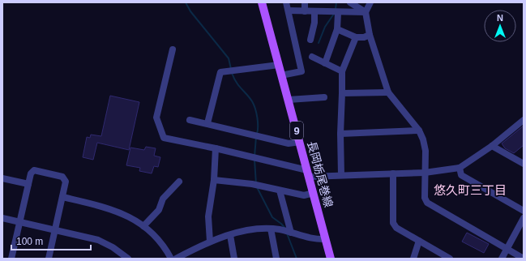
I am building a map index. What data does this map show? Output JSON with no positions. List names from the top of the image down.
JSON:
{
  "streets": {
    "main road": ["9", "長岡栃尾巻線"]
  },
  "districts": ["悠久町三丁目"],
  "scale_bar": "100 m",
  "north": "top"
}
